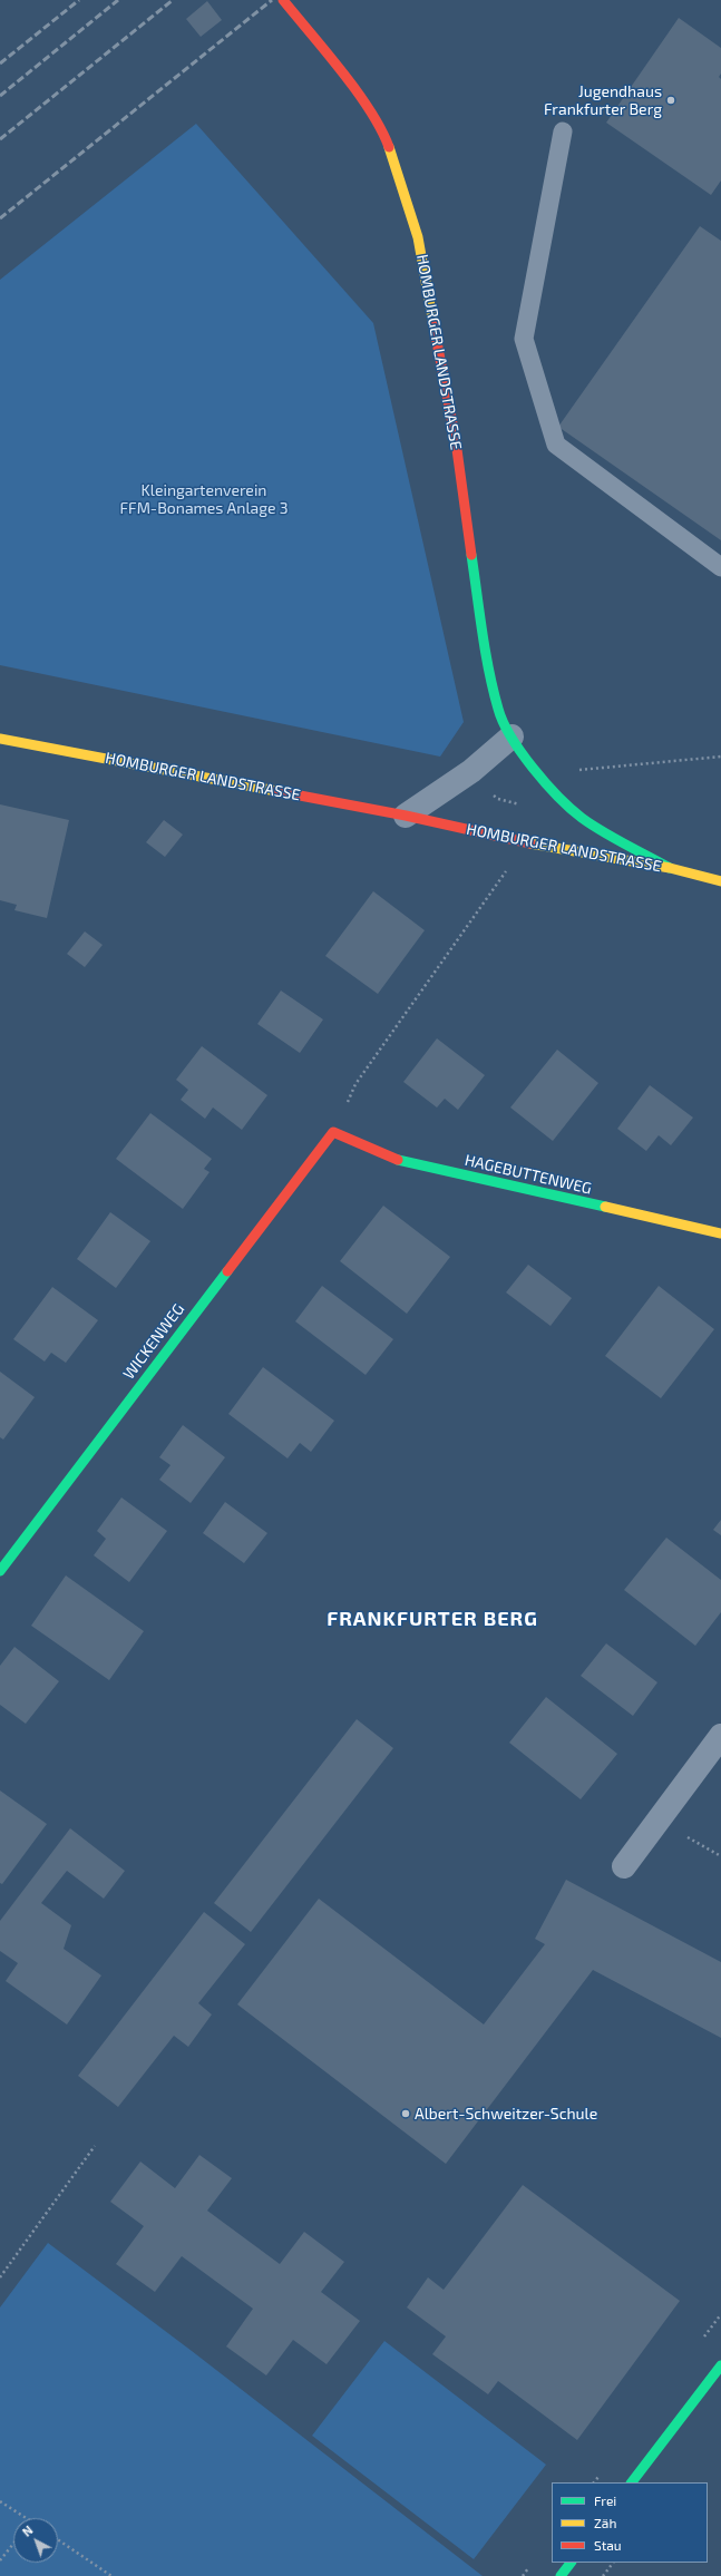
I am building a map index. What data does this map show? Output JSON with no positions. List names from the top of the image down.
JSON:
{
  "streets": {
    "street": ["HOMBURGER LANDSTRASSE", "HAGEBUTTENWEG", "WICKENWEG"]
  },
  "crossings": [
    ["HAGEBUTTENWEG", "WICKENWEG"]
  ],
  "districts": ["FRANKFURTER BERG"],
  "parks": ["Kleingartenverein FFM-Bonames Anlage 3"],
  "places": ["Jugendhaus Frankfurter Berg", "Albert-Schweitzer-Schule"],
  "legend": ["Frei", "Zäh", "Stau"],
  "north": "top left"
}
